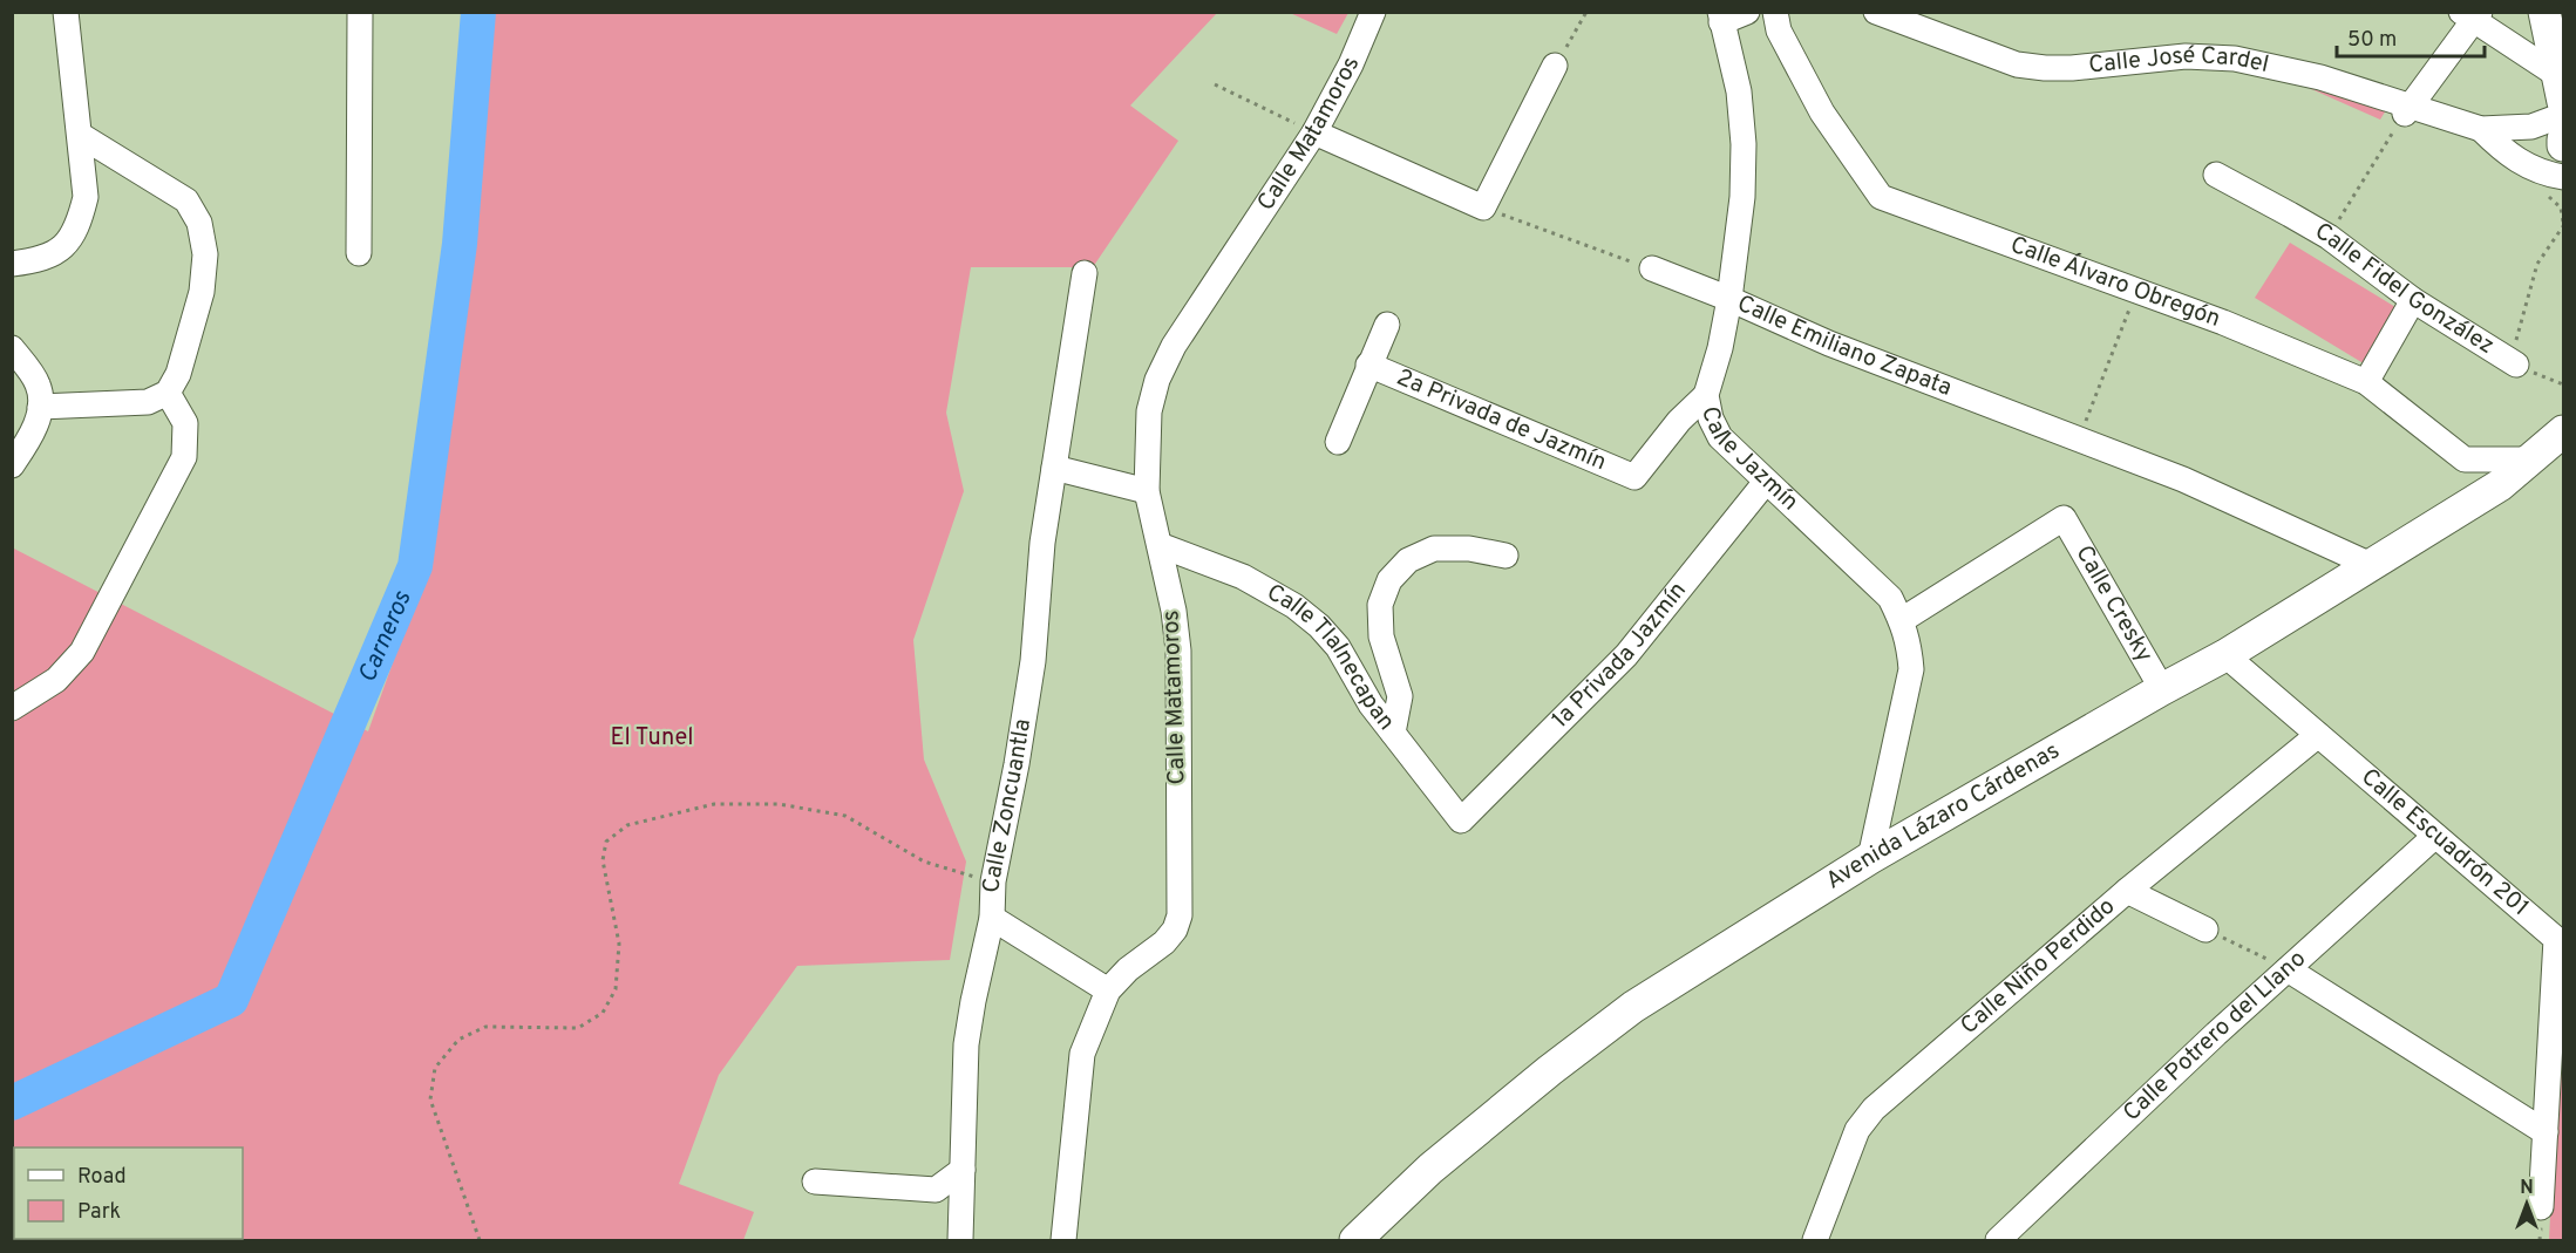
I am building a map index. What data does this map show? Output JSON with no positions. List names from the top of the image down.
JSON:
{
  "streets": {
    "main road": ["Avenida Lázaro Cárdenas"],
    "street": [
      "Calle José Cardel",
      "Calle Matamoros",
      "Calle Álvaro Obregón",
      "Calle Fidel González",
      "Calle Emiliano Zapata",
      "2a Privada de Jazmín",
      "Calle Jazmín",
      "Calle Cresky",
      "1a Privada Jazmín",
      "Calle Tlalnecapan",
      "Calle Zoncuantla",
      "Calle Escuadrón 201",
      "Calle Niño Perdido",
      "Calle Potrero del Llano"
    ]
  },
  "crossings": [
    ["Calle Matamoros", "Calle Tlalnecapan"],
    ["Calle Álvaro Obregón", "Avenida Lázaro Cárdenas"],
    ["Calle Emiliano Zapata", "Calle Jazmín"],
    ["Calle Emiliano Zapata", "Avenida Lázaro Cárdenas"],
    ["2a Privada de Jazmín", "Calle Jazmín"],
    ["Calle Jazmín", "Calle Cresky"],
    ["Calle Jazmín", "1a Privada Jazmín"],
    ["Calle Jazmín", "Avenida Lázaro Cárdenas"],
    ["Calle Cresky", "Avenida Lázaro Cárdenas"],
    ["1a Privada Jazmín", "Calle Tlalnecapan"],
    ["Avenida Lázaro Cárdenas", "Calle Escuadrón 201"],
    ["Calle Escuadrón 201", "Calle Niño Perdido"],
    ["Calle Escuadrón 201", "Calle Potrero del Llano"]
  ],
  "water": ["Carneros"],
  "parks": ["El Tunel"],
  "legend": ["Road", "Park"],
  "scale_bar": "50 m",
  "north": "top"
}
